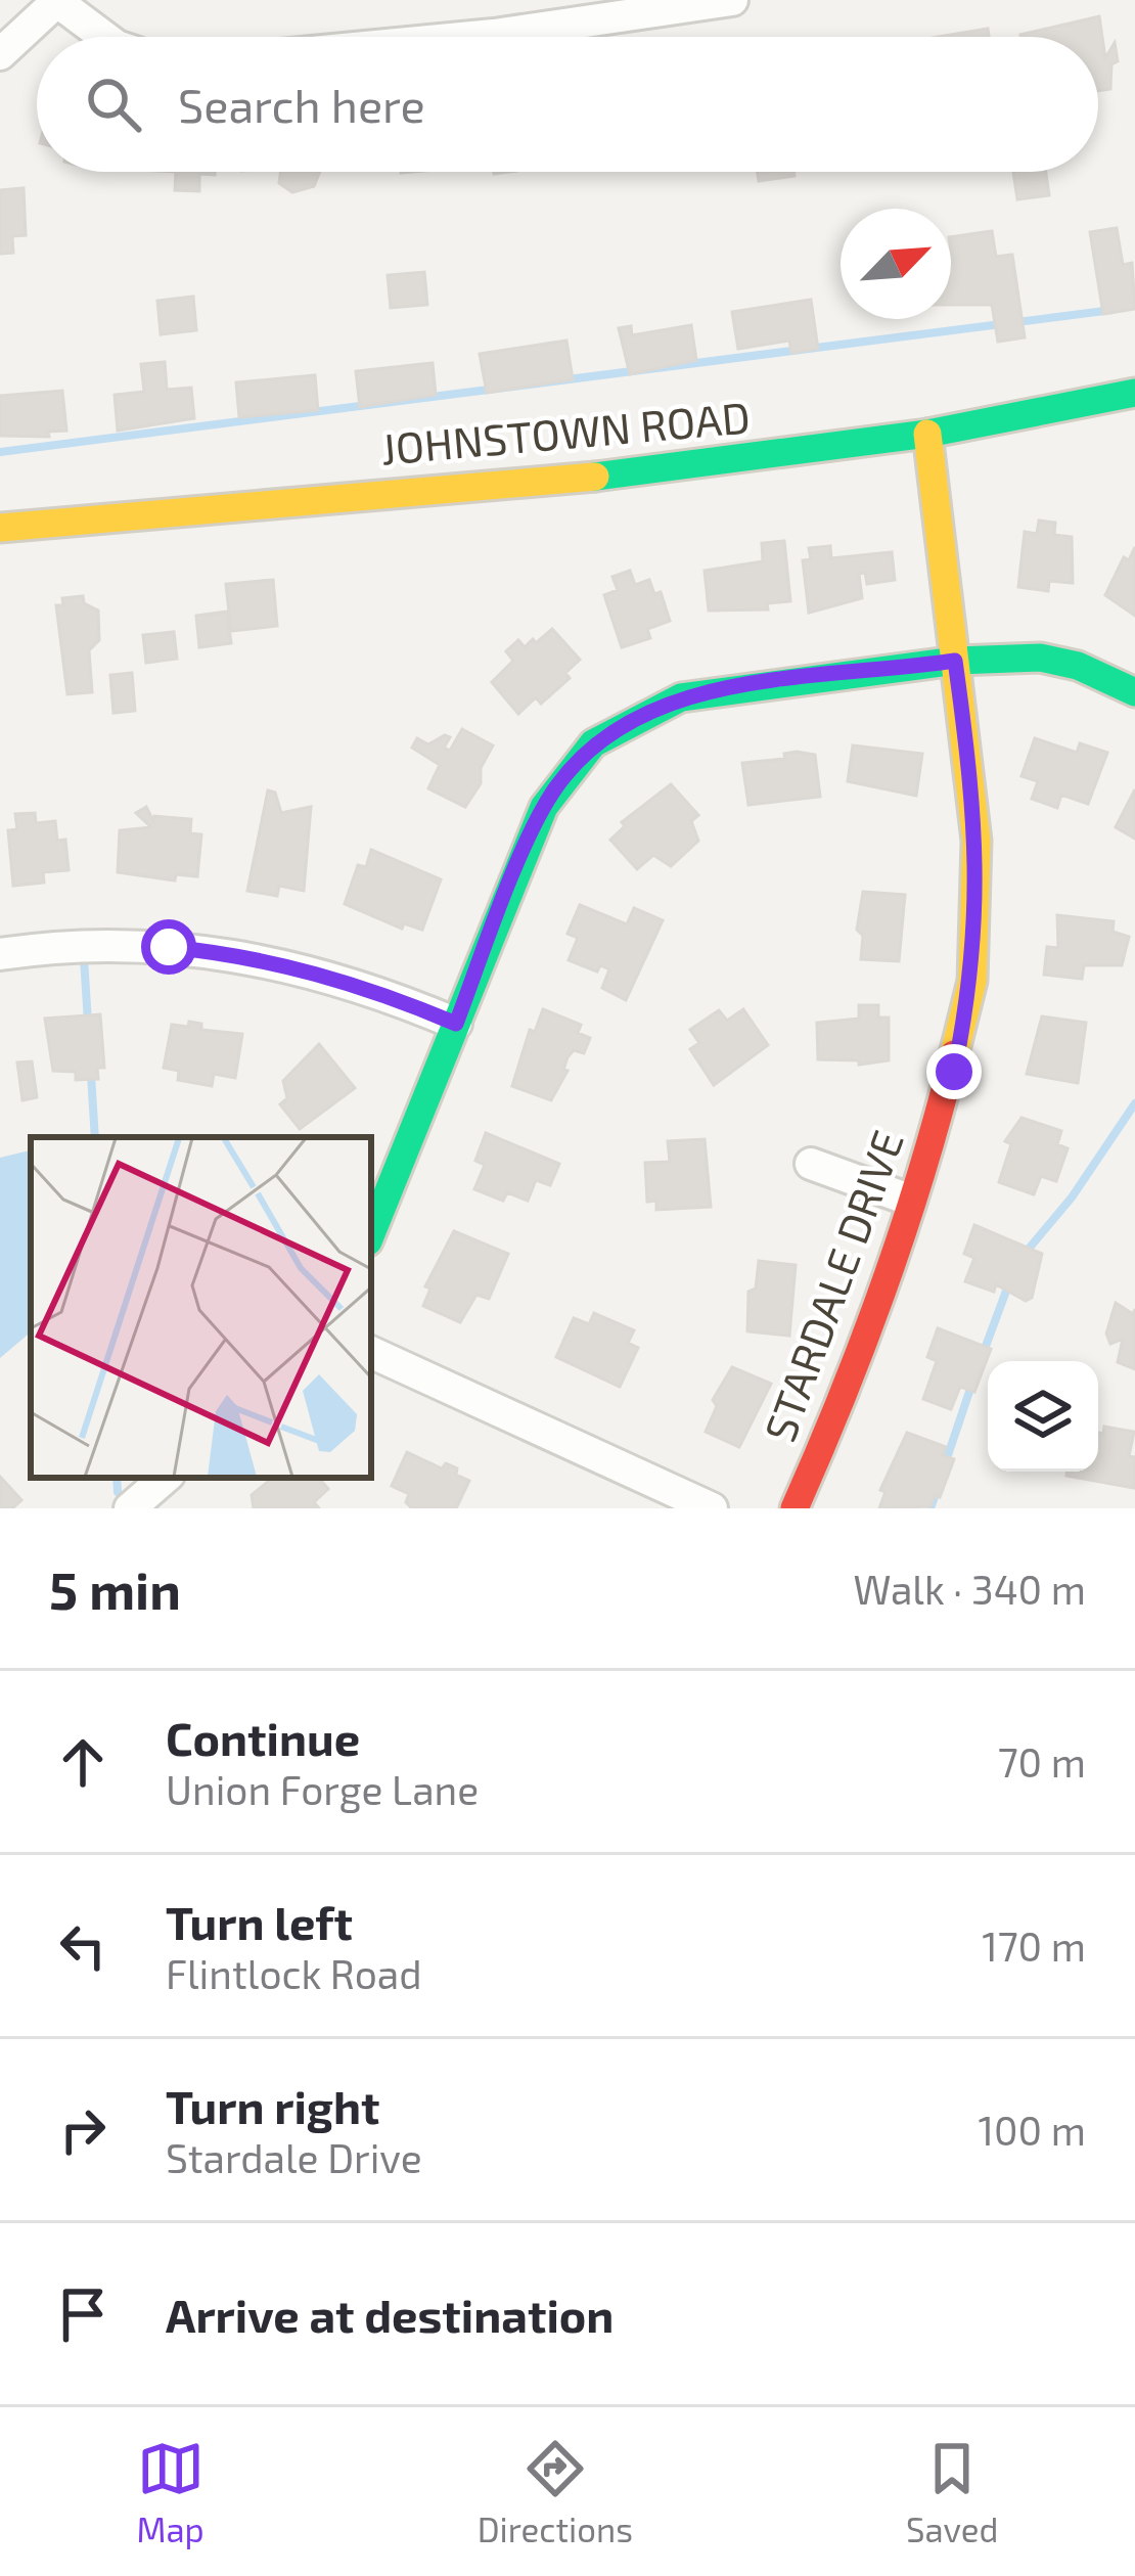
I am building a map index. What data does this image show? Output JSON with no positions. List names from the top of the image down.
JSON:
{
  "streets": {
    "street": ["JOHNSTOWN ROAD", "STARDALE DRIVE"]
  },
  "crossings": [
    ["JOHNSTOWN ROAD", "STARDALE DRIVE"]
  ],
  "north": "top right",
  "page": {
    "search": "Search here",
    "heading": ["5 min", "Walk · 340 m"],
    "list": [
      ["Continue", "Union Forge Lane", "70 m"],
      ["Turn left", "Flintlock Road", "170 m"],
      ["Turn right", "Stardale Drive", "100 m"],
      "Arrive at destination"
    ],
    "nav": ["Map", "Directions", "Saved"]
  }
}
